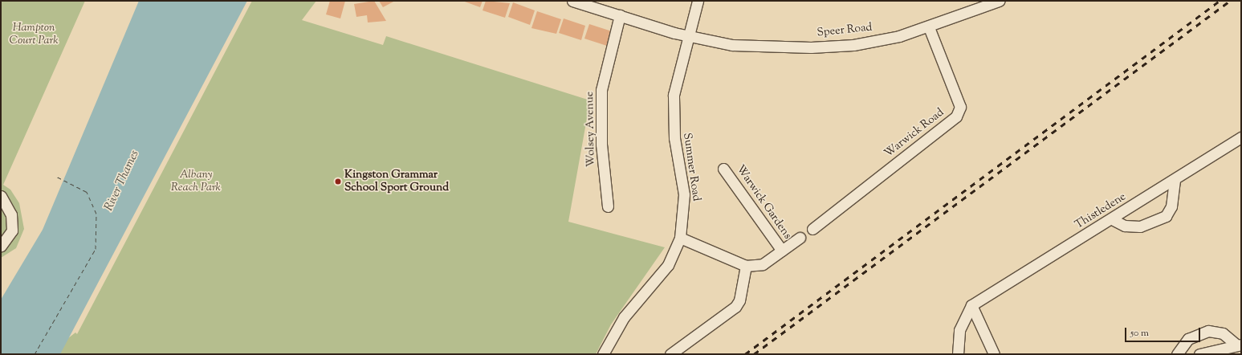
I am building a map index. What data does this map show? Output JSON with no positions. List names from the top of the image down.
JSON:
{
  "streets": {
    "street": [
      "Speer Road",
      "Wolsey Avenue",
      "Warwick Road",
      "Summer Road",
      "Warwick Gardens",
      "Thistledene"
    ]
  },
  "crossings": [
    ["Speer Road", "Wolsey Avenue"],
    ["Speer Road", "Warwick Road"],
    ["Speer Road", "Summer Road"],
    ["Summer Road", "Warwick Gardens"]
  ],
  "water": ["River Thames"],
  "parks": ["Hampton Court Park", "Albany Reach Park"],
  "places": ["Kingston Grammar School Sport Ground"],
  "scale_bar": "50 m"
}
